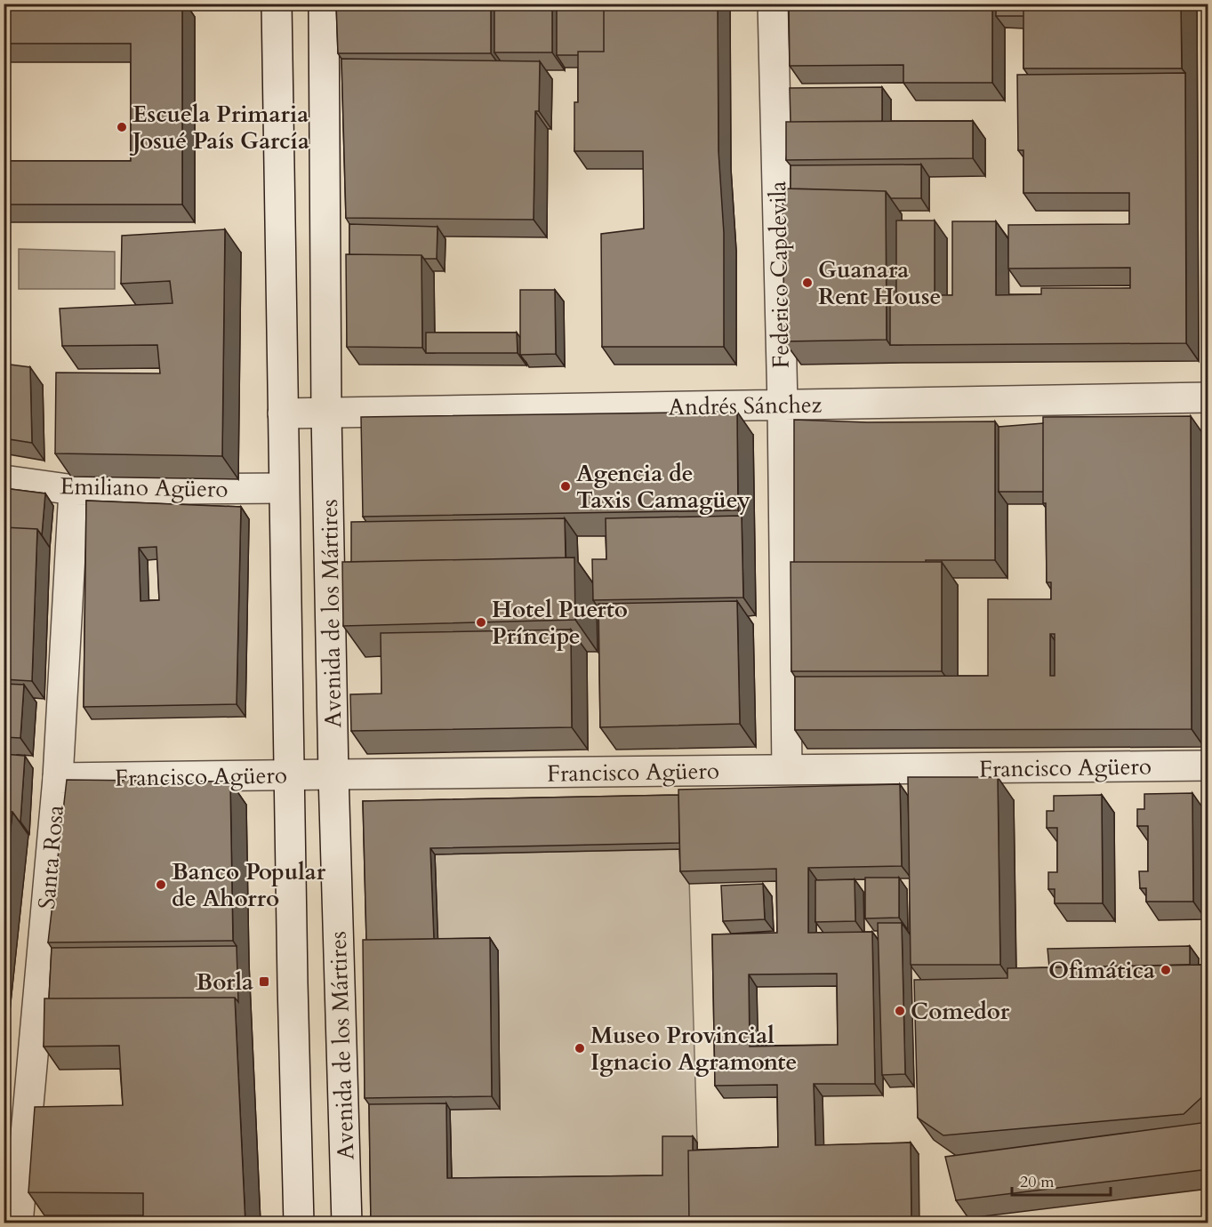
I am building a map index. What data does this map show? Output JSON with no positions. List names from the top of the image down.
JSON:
{
  "streets": {
    "street": [
      "Federico Capdevila",
      "Andrés Sánchez",
      "Emiliano Agüero",
      "Avenida de los Mártires",
      "Francisco Agüero",
      "Santa Rosa"
    ]
  },
  "crossings": [
    ["Federico Capdevila", "Andrés Sánchez"],
    ["Federico Capdevila", "Francisco Agüero"],
    ["Andrés Sánchez", "Avenida de los Mártires"],
    ["Emiliano Agüero", "Avenida de los Mártires"],
    ["Emiliano Agüero", "Santa Rosa"],
    ["Avenida de los Mártires", "Francisco Agüero"],
    ["Francisco Agüero", "Santa Rosa"]
  ],
  "places": {
    "other": [
      "Escuela Primaria Josué País García",
      "Guanara Rent House",
      "Agencia de Taxis Camagüey",
      "Hotel Puerto Príncipe",
      "Banco Popular de Ahorro",
      "Ofimática",
      "Comedor",
      "Museo Provincial Ignacio Agramonte"
    ],
    "transit": ["Borla"]
  },
  "scale_bar": "20 m"
}
